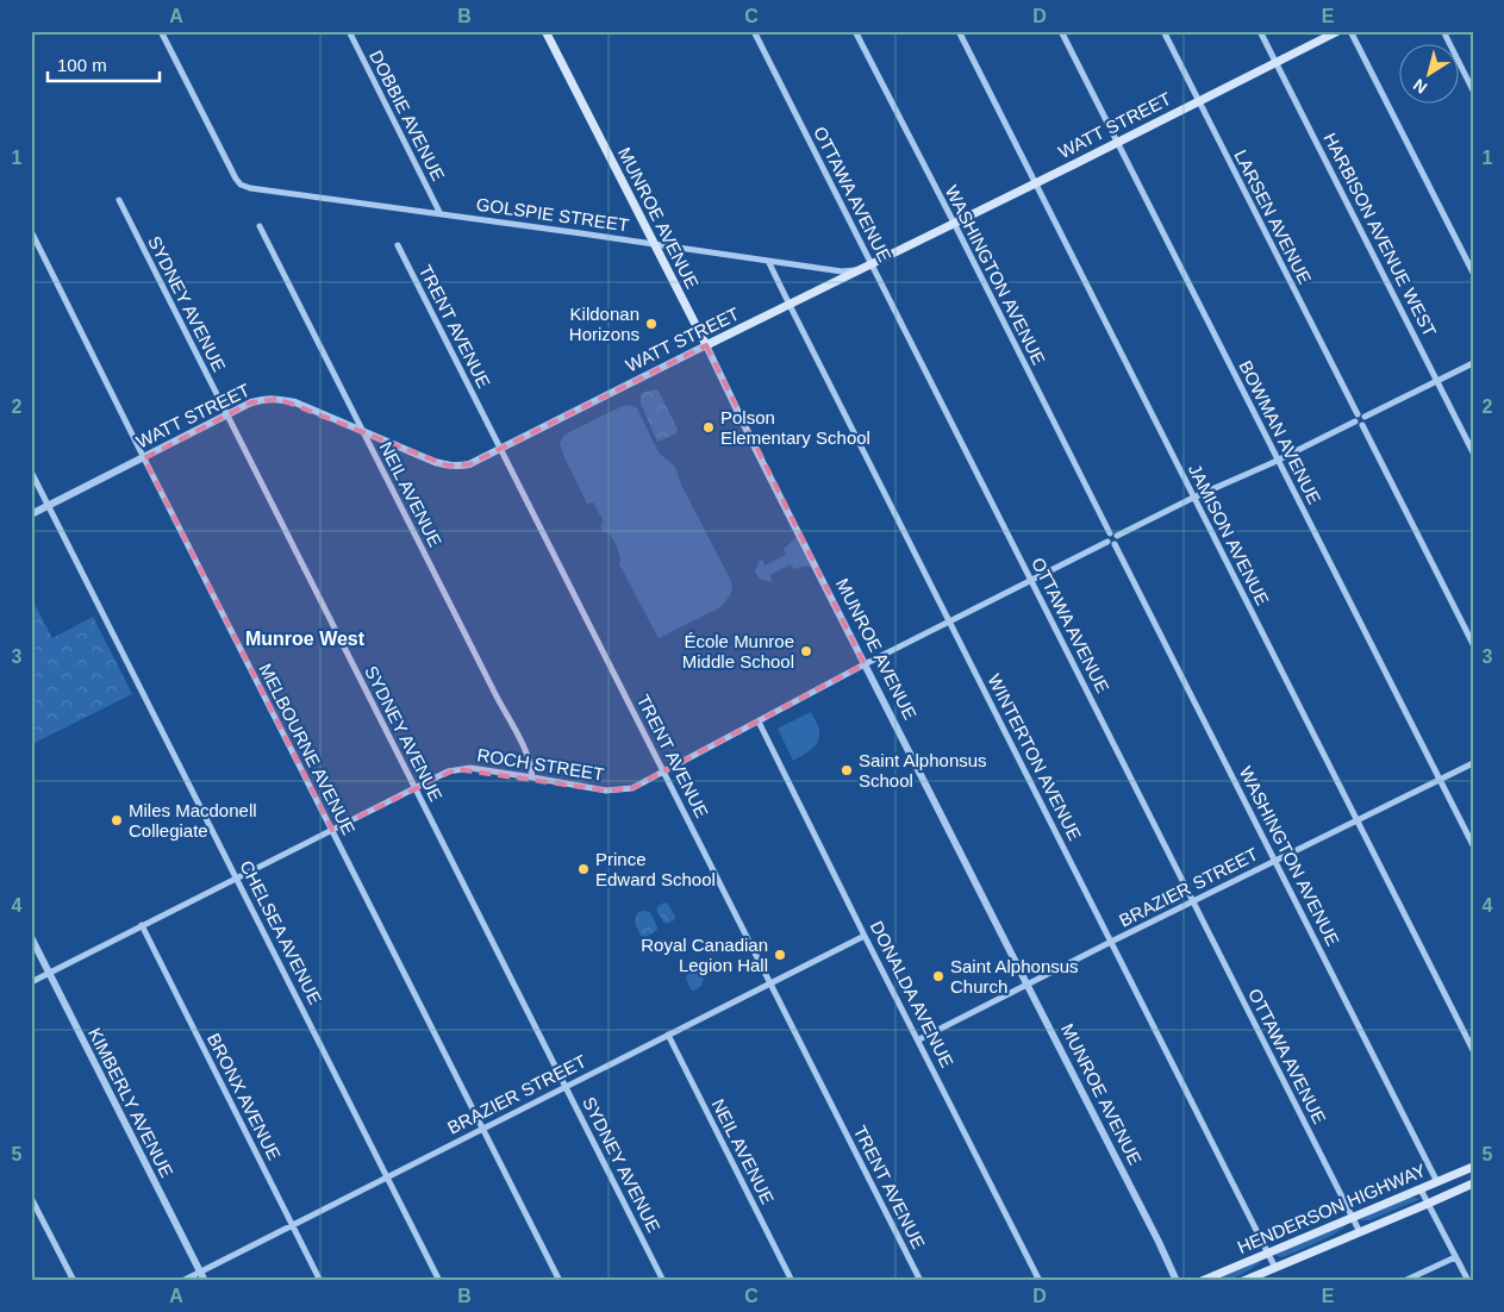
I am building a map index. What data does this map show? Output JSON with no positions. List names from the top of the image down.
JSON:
{
  "streets": {
    "main road": ["WATT STREET", "MUNROE AVENUE", "HENDERSON HIGHWAY"],
    "street": [
      "DOBBIE AVENUE",
      "OTTAWA AVENUE",
      "GOLSPIE STREET",
      "LARSEN AVENUE",
      "HARBISON AVENUE WEST",
      "WASHINGTON AVENUE",
      "SYDNEY AVENUE",
      "TRENT AVENUE",
      "BOWMAN AVENUE",
      "NEIL AVENUE",
      "JAMISON AVENUE",
      "MELBOURNE AVENUE",
      "WINTERTON AVENUE",
      "ROCH STREET",
      "BRAZIER STREET",
      "CHELSEA AVENUE",
      "DONALDA AVENUE",
      "BRONX AVENUE",
      "KIMBERLY AVENUE"
    ]
  },
  "crossings": [
    ["DOBBIE AVENUE", "GOLSPIE STREET"],
    ["WATT STREET", "OTTAWA AVENUE"],
    ["WATT STREET", "GOLSPIE STREET"],
    ["WATT STREET", "LARSEN AVENUE"],
    ["WATT STREET", "MUNROE AVENUE"],
    ["WATT STREET", "HARBISON AVENUE WEST"],
    ["WATT STREET", "WASHINGTON AVENUE"],
    ["WATT STREET", "SYDNEY AVENUE"],
    ["WATT STREET", "TRENT AVENUE"],
    ["WATT STREET", "BOWMAN AVENUE"],
    ["WATT STREET", "NEIL AVENUE"],
    ["WATT STREET", "JAMISON AVENUE"],
    ["WATT STREET", "MELBOURNE AVENUE"],
    ["WATT STREET", "WINTERTON AVENUE"],
    ["WATT STREET", "CHELSEA AVENUE"],
    ["OTTAWA AVENUE", "ROCH STREET"],
    ["OTTAWA AVENUE", "BRAZIER STREET"],
    ["OTTAWA AVENUE", "HENDERSON HIGHWAY"],
    ["GOLSPIE STREET", "MUNROE AVENUE"],
    ["GOLSPIE STREET", "WINTERTON AVENUE"],
    ["MUNROE AVENUE", "ROCH STREET"],
    ["MUNROE AVENUE", "BRAZIER STREET"],
    ["WASHINGTON AVENUE", "ROCH STREET"],
    ["WASHINGTON AVENUE", "BRAZIER STREET"],
    ["WASHINGTON AVENUE", "HENDERSON HIGHWAY"],
    ["SYDNEY AVENUE", "ROCH STREET"],
    ["SYDNEY AVENUE", "BRAZIER STREET"],
    ["TRENT AVENUE", "ROCH STREET"],
    ["TRENT AVENUE", "BRAZIER STREET"],
    ["BOWMAN AVENUE", "BRAZIER STREET"],
    ["NEIL AVENUE", "ROCH STREET"],
    ["NEIL AVENUE", "BRAZIER STREET"],
    ["JAMISON AVENUE", "BRAZIER STREET"],
    ["MELBOURNE AVENUE", "ROCH STREET"],
    ["MELBOURNE AVENUE", "BRAZIER STREET"],
    ["WINTERTON AVENUE", "ROCH STREET"],
    ["WINTERTON AVENUE", "BRAZIER STREET"],
    ["WINTERTON AVENUE", "HENDERSON HIGHWAY"],
    ["ROCH STREET", "CHELSEA AVENUE"],
    ["ROCH STREET", "DONALDA AVENUE"],
    ["ROCH STREET", "BRONX AVENUE"],
    ["ROCH STREET", "KIMBERLY AVENUE"],
    ["BRAZIER STREET", "CHELSEA AVENUE"],
    ["BRAZIER STREET", "DONALDA AVENUE"],
    ["BRAZIER STREET", "BRONX AVENUE"],
    ["BRAZIER STREET", "KIMBERLY AVENUE"]
  ],
  "districts": ["Munroe West"],
  "places": [
    "Kildonan Horizons",
    "Polson Elementary School",
    "École Munroe Middle School",
    "Saint Alphonsus School",
    "Miles Macdonell Collegiate",
    "Prince Edward School",
    "Royal Canadian Legion Hall",
    "Saint Alphonsus Church"
  ],
  "scale_bar": "100 m",
  "north": "bottom left",
  "grid": {
    "columns": [
      "A",
      "B",
      "C",
      "D",
      "E"
    ],
    "rows": [
      "1",
      "2",
      "3",
      "4",
      "5"
    ]
  }
}
